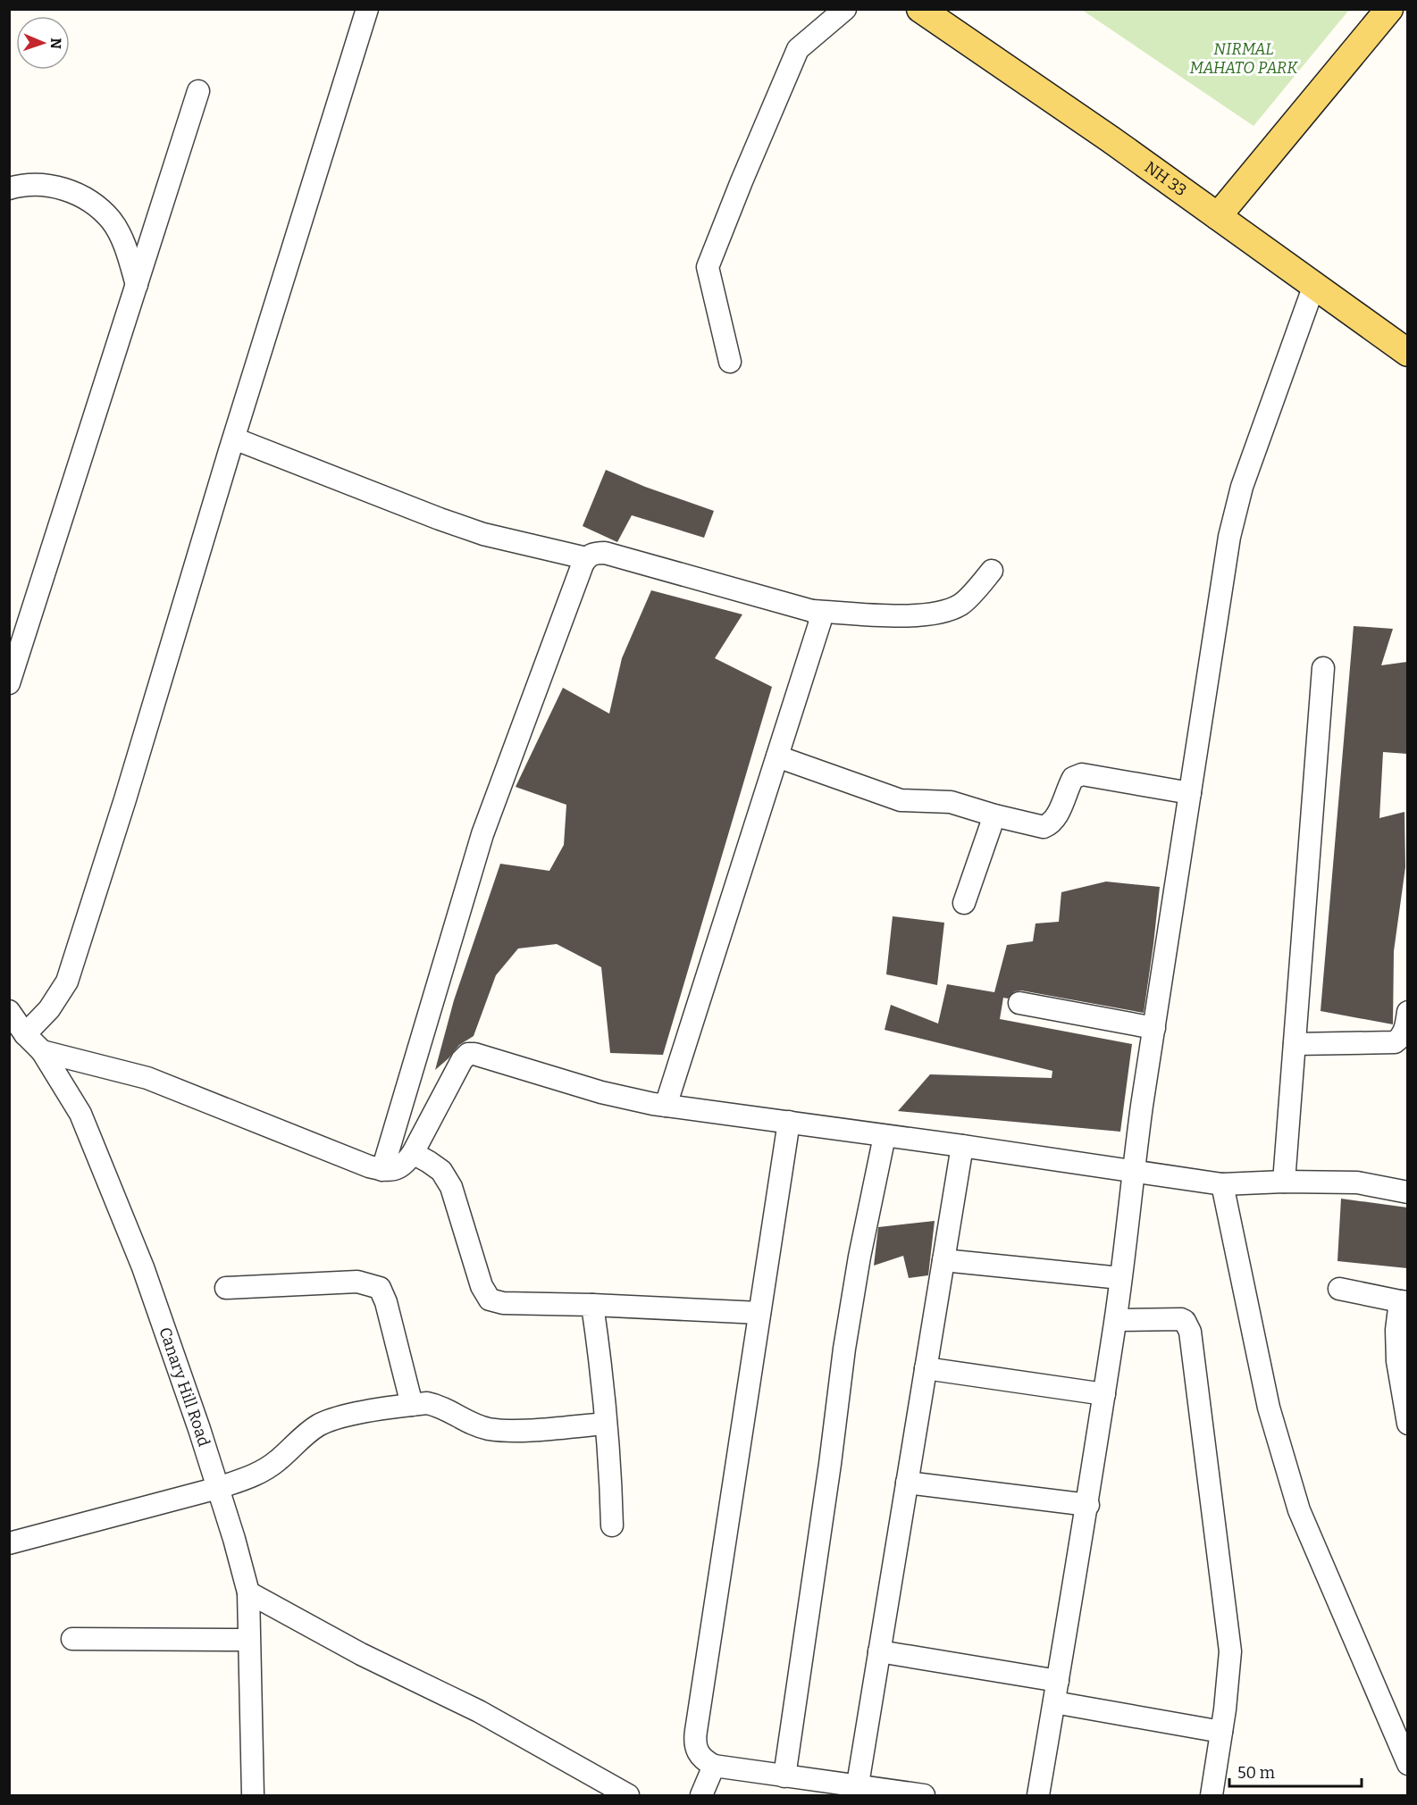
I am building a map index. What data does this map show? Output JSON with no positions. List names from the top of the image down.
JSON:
{
  "streets": {
    "main road": ["NH 33"],
    "street": ["Canary Hill Road"]
  },
  "parks": ["NIRMAL MAHATO PARK"],
  "scale_bar": "50 m",
  "north": "right"
}
